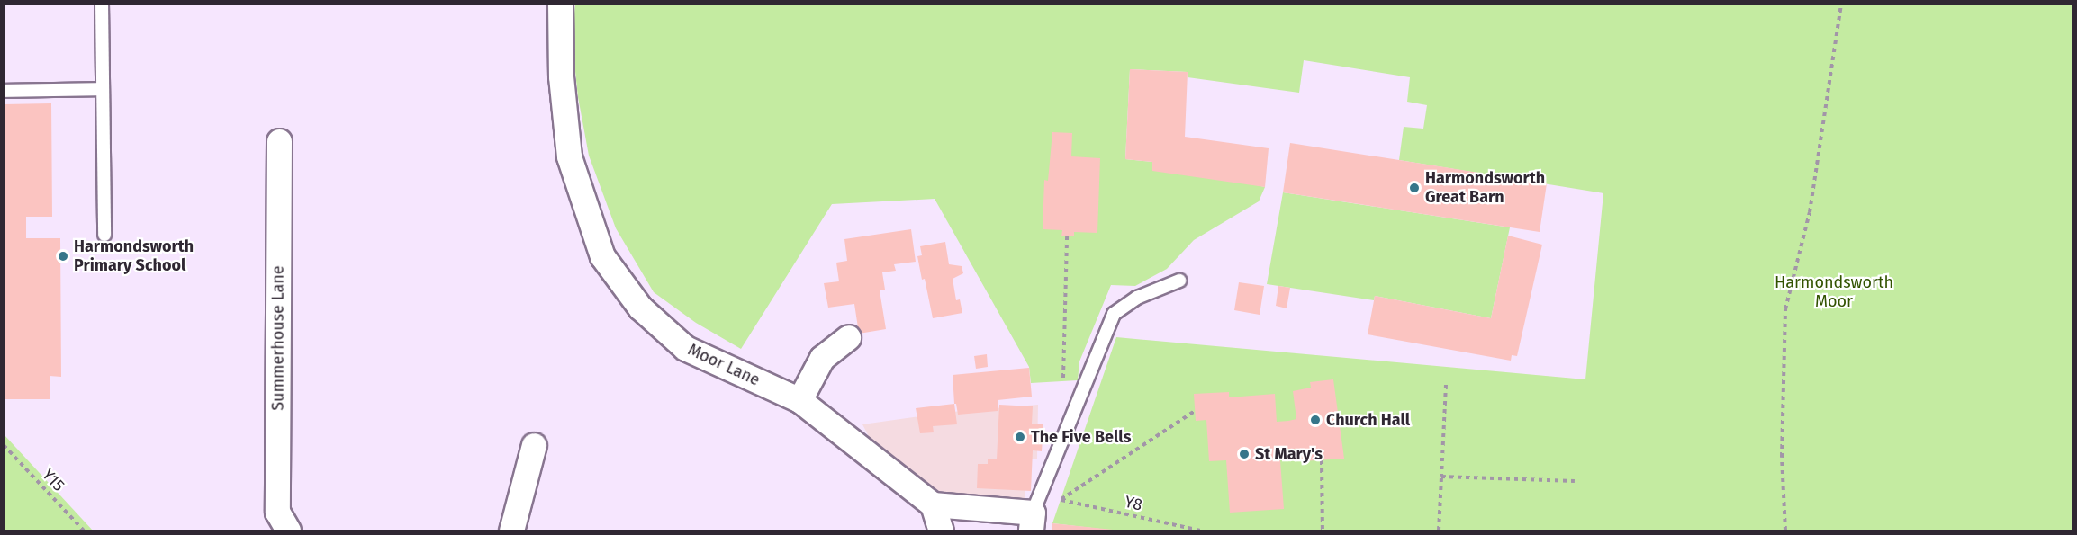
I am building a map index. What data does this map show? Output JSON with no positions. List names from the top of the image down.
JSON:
{
  "streets": {
    "street": ["Summerhouse Lane", "Moor Lane"],
    "path": ["Y15", "Y8"]
  },
  "parks": ["Harmondsworth Moor"],
  "places": [
    "Harmondsworth Great Barn",
    "Harmondsworth Primary School",
    "Church Hall",
    "The Five Bells",
    "St Mary's"
  ]
}
